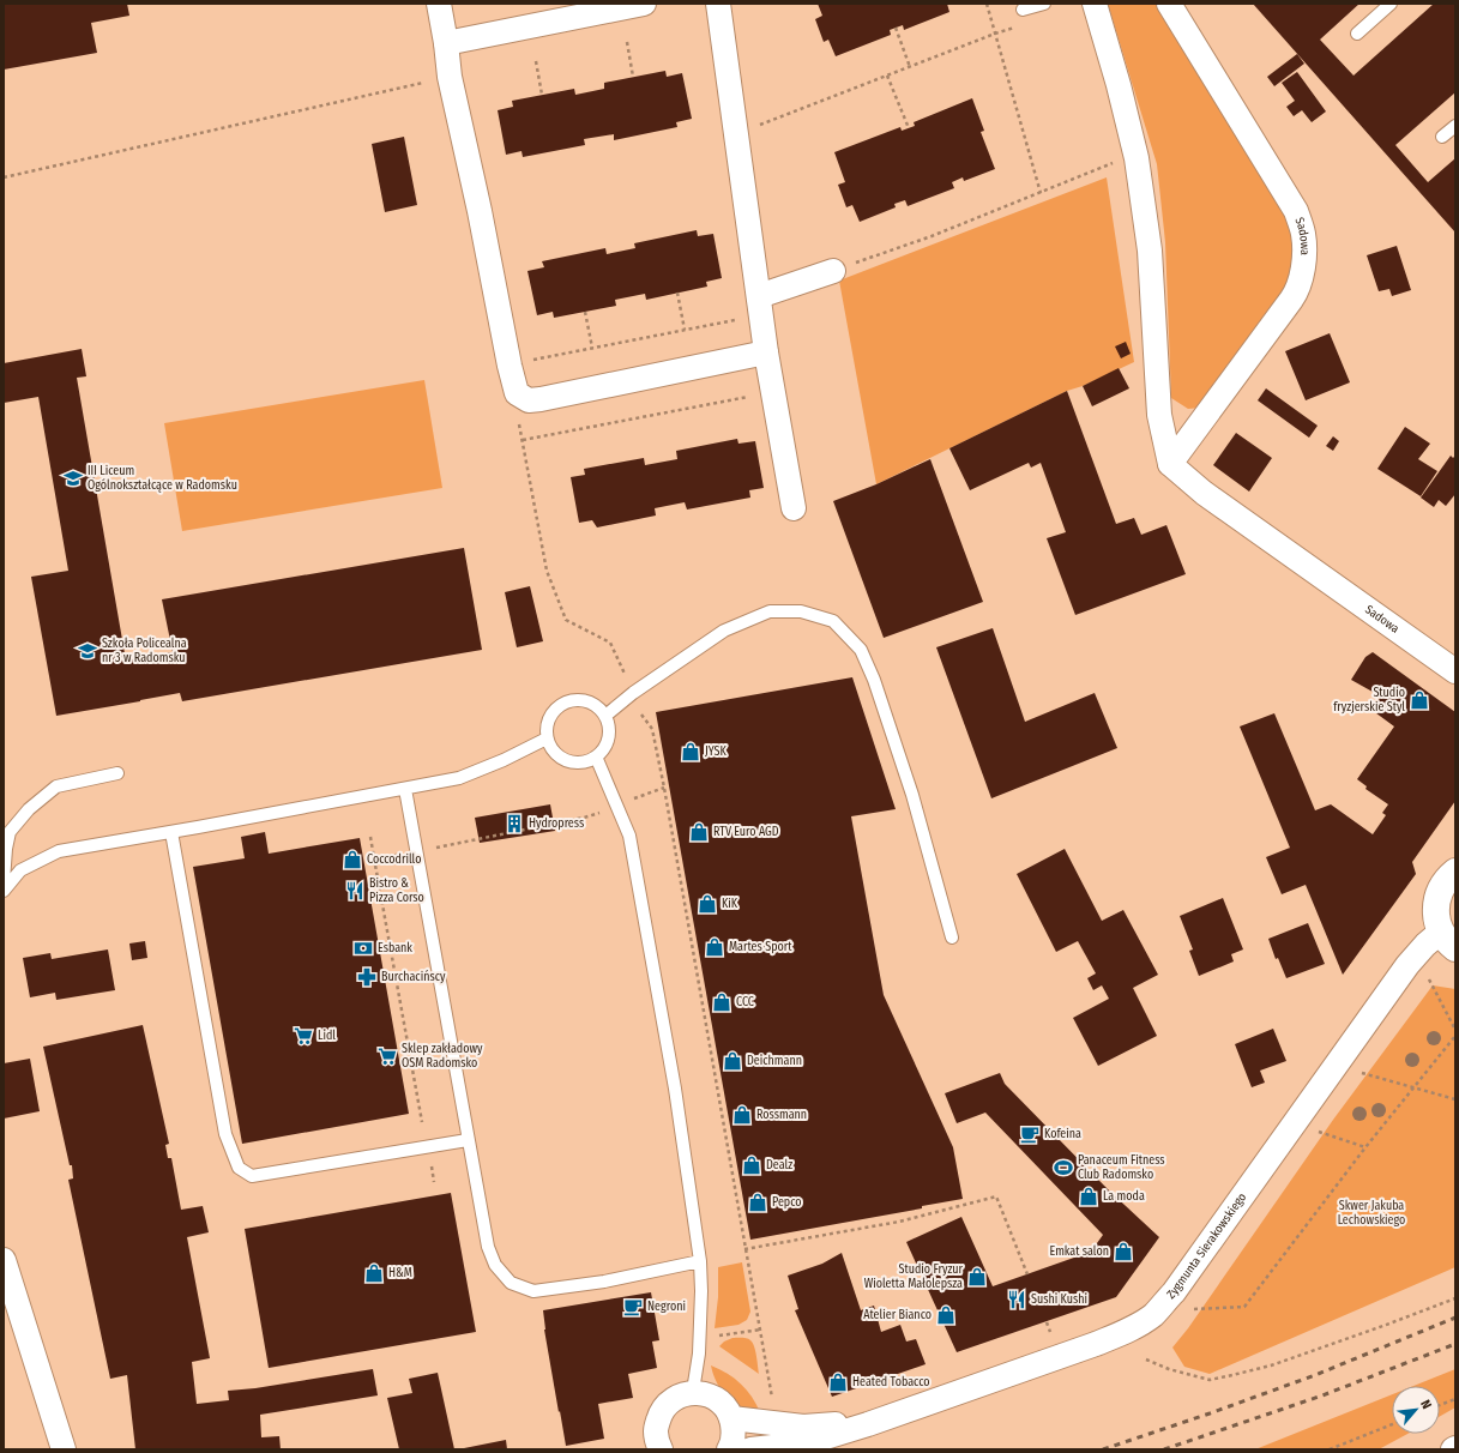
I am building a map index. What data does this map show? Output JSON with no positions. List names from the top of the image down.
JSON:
{
  "streets": {
    "street": ["Sadowa", "Zygmunta Sierakowskiego"]
  },
  "parks": ["Skwer Jakuba Lechowskiego"],
  "places": {
    "school or university": ["III Liceum Ogólnokształcące w Radomsku", "Szkoła Policealna nr 3 w Radomsku"],
    "shop": [
      "Studio fryzjerskie Styl",
      "JYSK",
      "RTV Euro AGD",
      "Coccodrillo",
      "KiK",
      "Martes Sport",
      "CCC",
      "Deichmann",
      "Rossmann",
      "Dealz",
      "La moda",
      "Pepco",
      "Emkat salon",
      "H&M",
      "Studio Fryzur Wioletta Małolepsza",
      "Atelier Bianco",
      "Heated Tobacco"
    ],
    "building": ["Hydropress"],
    "restaurant": ["Bistro & Pizza Corso", "Sushi Kushi"],
    "bank": ["Esbank"],
    "pharmacy": ["Burchacińscy"],
    "supermarket": ["Lidl", "Sklep zakładowy OSM Radomsko"],
    "cafe": ["Kofeina", "Negroni"],
    "sports": ["Panaceum Fitness Club Radomsko"]
  },
  "north": "top right"
}
